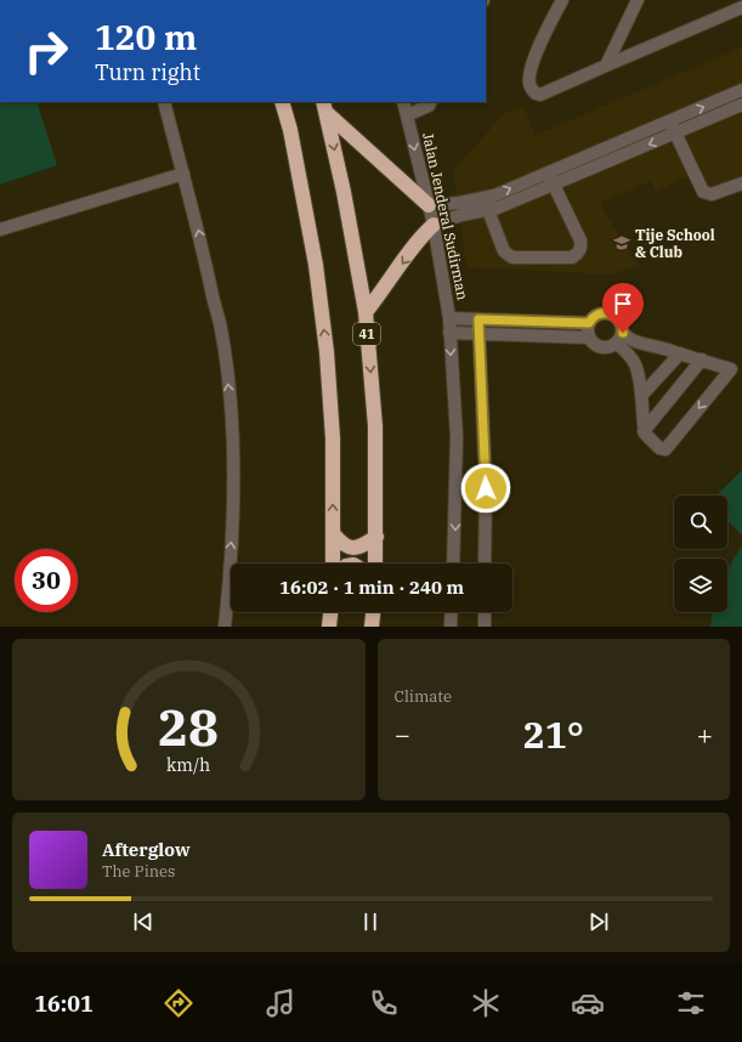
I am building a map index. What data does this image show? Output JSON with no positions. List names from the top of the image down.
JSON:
{
  "streets": {
    "highway": ["41"],
    "street": ["Jalan Jenderal Sudirman"]
  },
  "places": {
    "school or university": ["Tije School & Club"]
  },
  "page": {
    "turn": ["120 m", "Turn right"],
    "limit": "30",
    "trip": "16:02 · 1 min · 240 m",
    "tile": "Climate",
    "heat": ["−", "21°", "+"],
    "song": ["Afterglow", "The Pines"],
    "tabs": "16:01",
    "gauge": ["28", "km/h"]
  }
}
